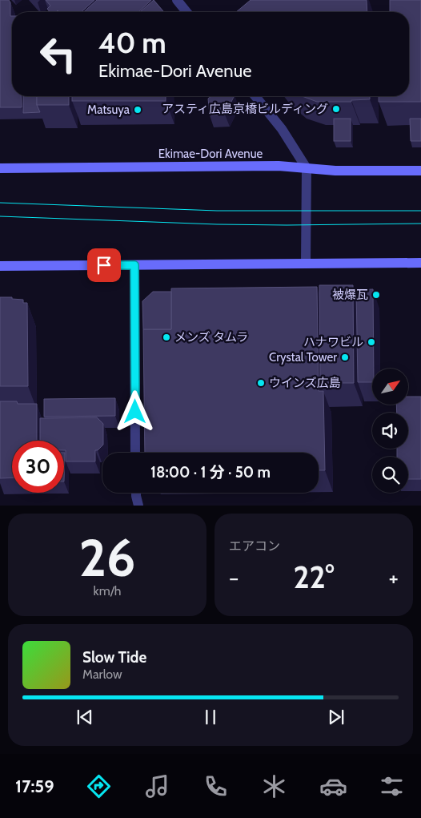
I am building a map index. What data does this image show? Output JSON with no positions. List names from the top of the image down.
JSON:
{
  "streets": {
    "street": ["Ekimae-Dori Avenue"]
  },
  "places": [
    "アスティ広島京橋ビルディング",
    "Matsuya",
    "被爆瓦",
    "メンズ タムラ",
    "ハナワビル",
    "Crystal Tower",
    "ウインズ広島"
  ],
  "north": "top right",
  "page": {
    "turn": ["40 m", "Ekimae-Dori Avenue"],
    "limit": "30",
    "trip": "18:00 · 1 分 · 50 m",
    "tile": [
      ["26", "km/h"],
      "エアコン"
    ],
    "heat": ["−", "22°", "+"],
    "song": ["Slow Tide", "Marlow"],
    "tabs": "17:59"
  }
}
